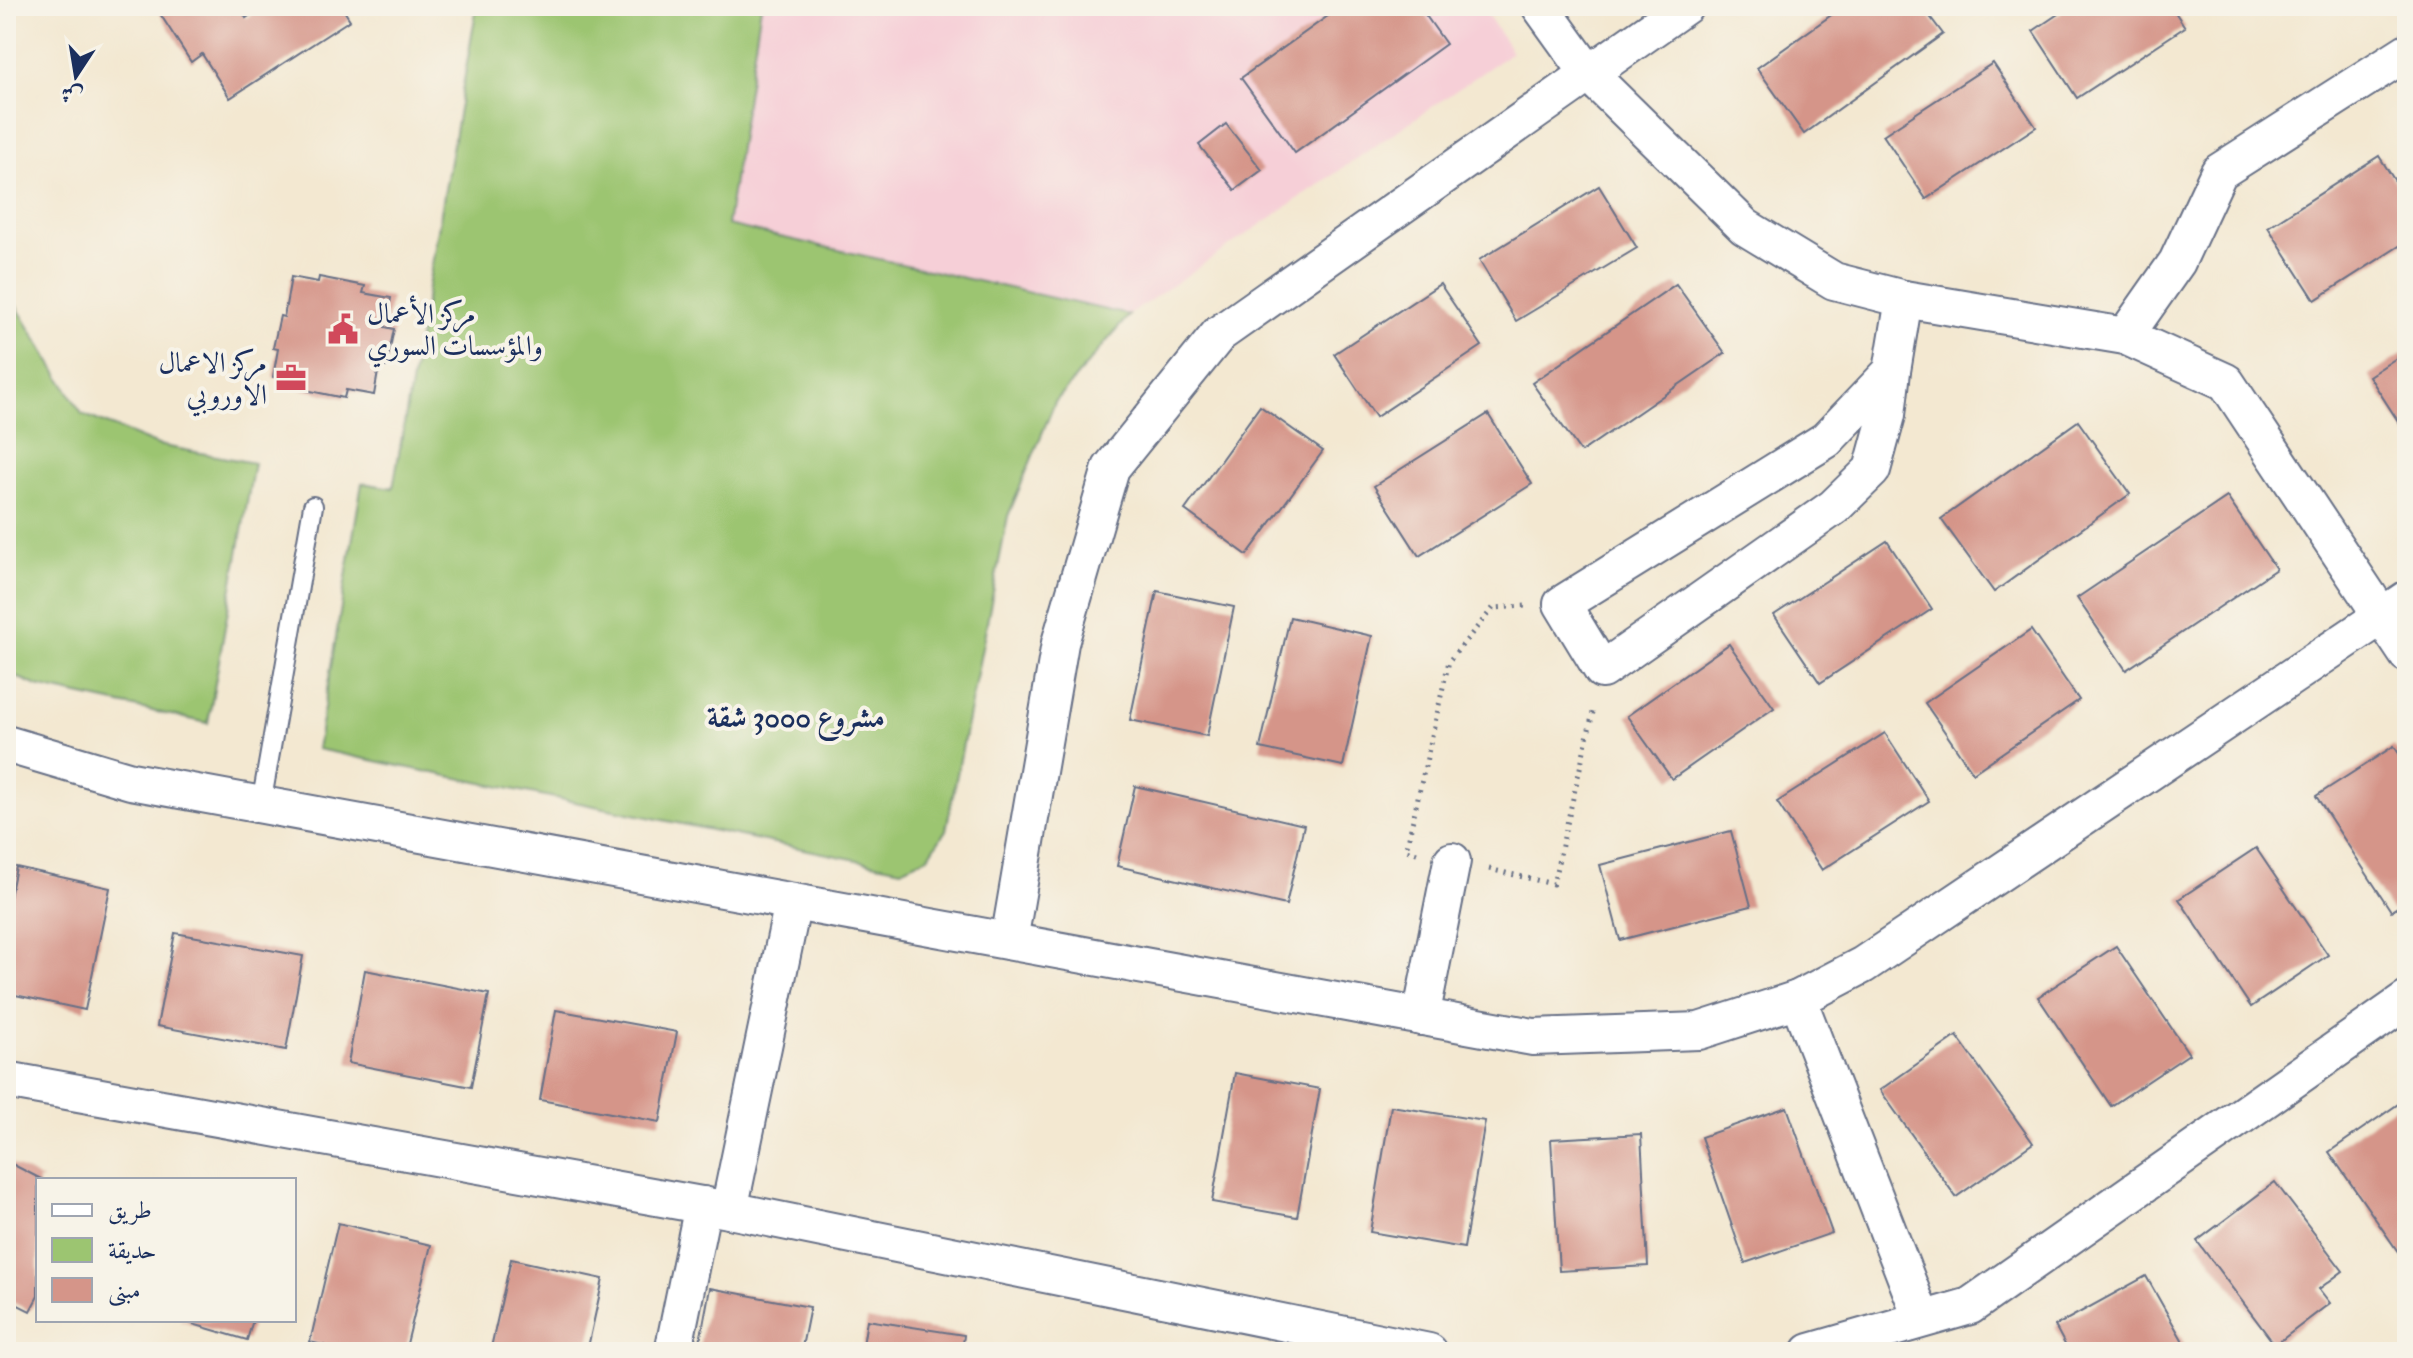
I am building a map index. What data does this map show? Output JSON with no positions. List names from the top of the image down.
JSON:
{
  "districts": ["مشروع 3000 شقة"],
  "places": {
    "public building": ["مركز الأعمال والمؤسسات السوري"],
    "office": ["مركز الاعمال الاوروبي"]
  },
  "legend": ["طريق", "حديقة", "مبنى"],
  "north": "bottom"
}
